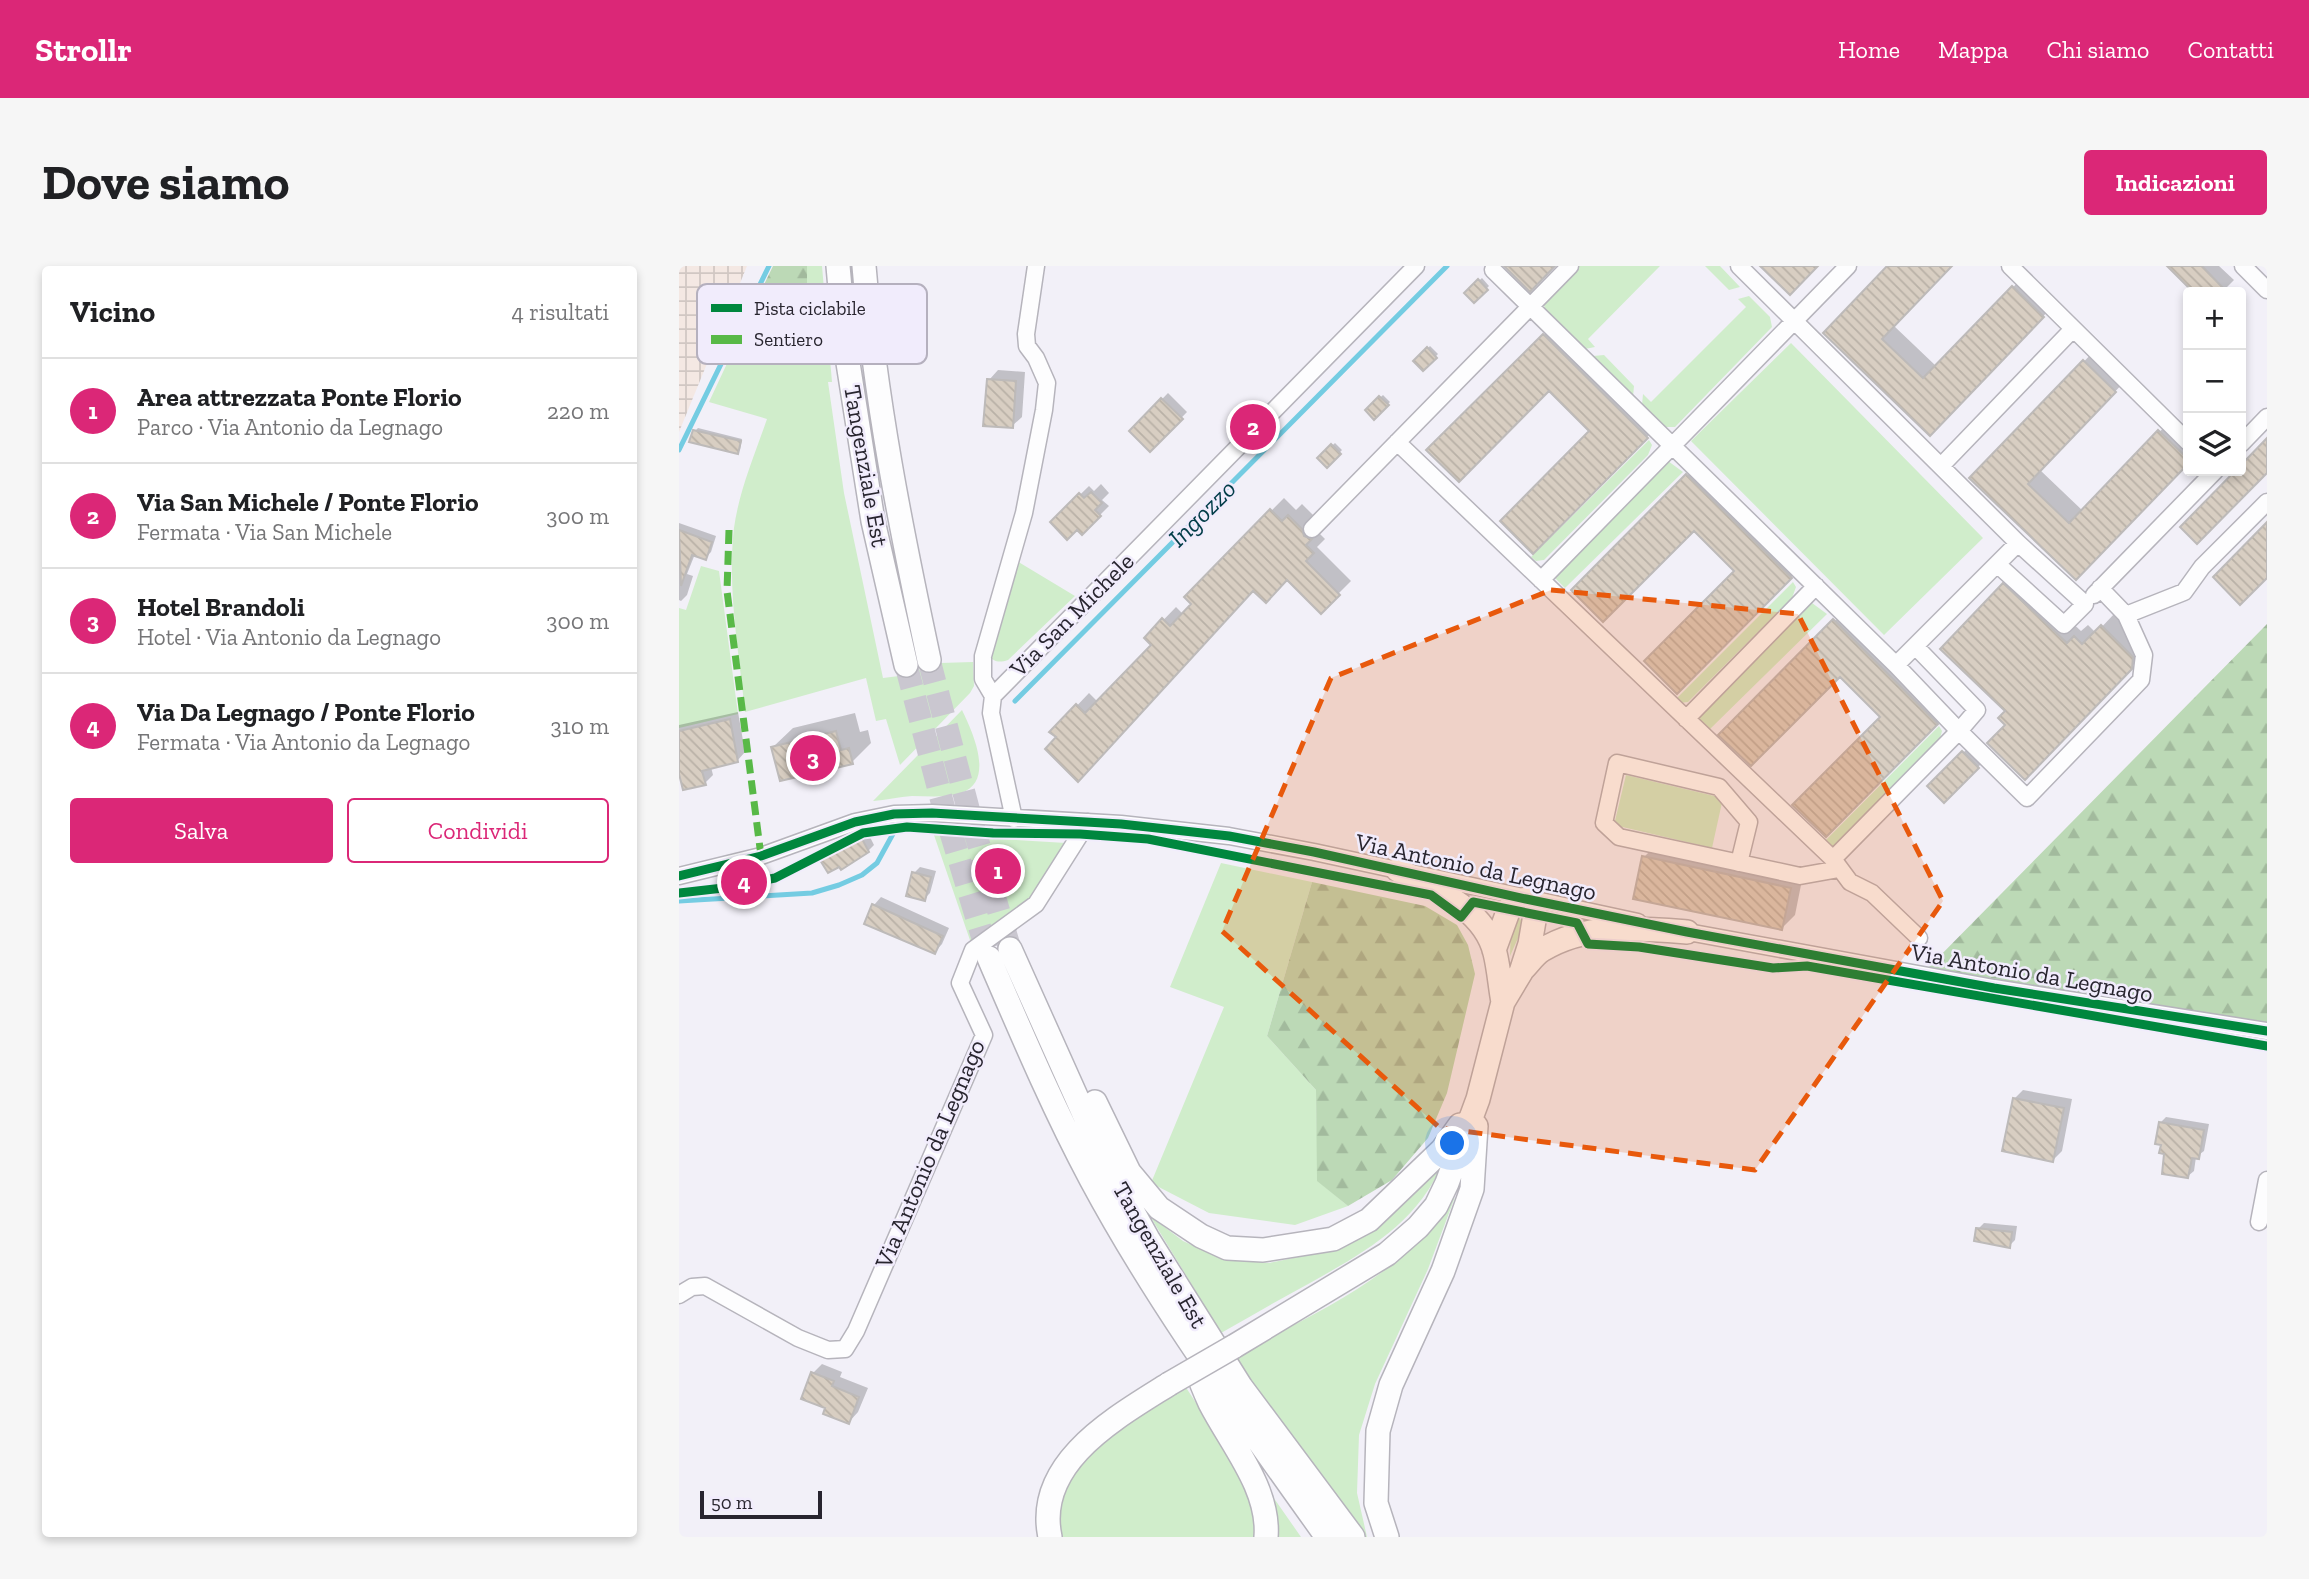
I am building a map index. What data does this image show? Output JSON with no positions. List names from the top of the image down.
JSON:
{
  "streets": {
    "highway": ["Tangenziale Est"],
    "street": ["Via San Michele", "Via Antonio da Legnago"]
  },
  "crossings": [
    ["Via San Michele", "Via Antonio da Legnago"]
  ],
  "water": ["Ingozzo"],
  "legend": ["Pista ciclabile", "Sentiero"],
  "scale_bar": "50 m",
  "page": {
    "header": "Strollr",
    "nav": [
      "Home",
      "Mappa",
      "Chi siamo",
      "Contatti"
    ],
    "buttons": [
      "Indicazioni",
      ["Salva", "Condividi"]
    ],
    "title": "Dove siamo",
    "heading": ["Vicino", "4 risultati"],
    "map_buttons": ["+", "−"],
    "list": [
      {
        "mark": "1",
        "name": "Area attrezzata Ponte Florio",
        "note": "Parco · Via Antonio da Legnago",
        "value": "220 m"
      },
      {
        "mark": "2",
        "name": "Via San Michele / Ponte Florio",
        "note": "Fermata · Via San Michele",
        "value": "300 m"
      },
      {
        "mark": "3",
        "name": "Hotel Brandoli",
        "note": "Hotel · Via Antonio da Legnago",
        "value": "300 m"
      },
      {
        "mark": "4",
        "name": "Via Da Legnago / Ponte Florio",
        "note": "Fermata · Via Antonio da Legnago",
        "value": "310 m"
      }
    ],
    "pins": [
      "2",
      "3",
      "1",
      "4"
    ],
    "scale": "50 m"
  }
}
